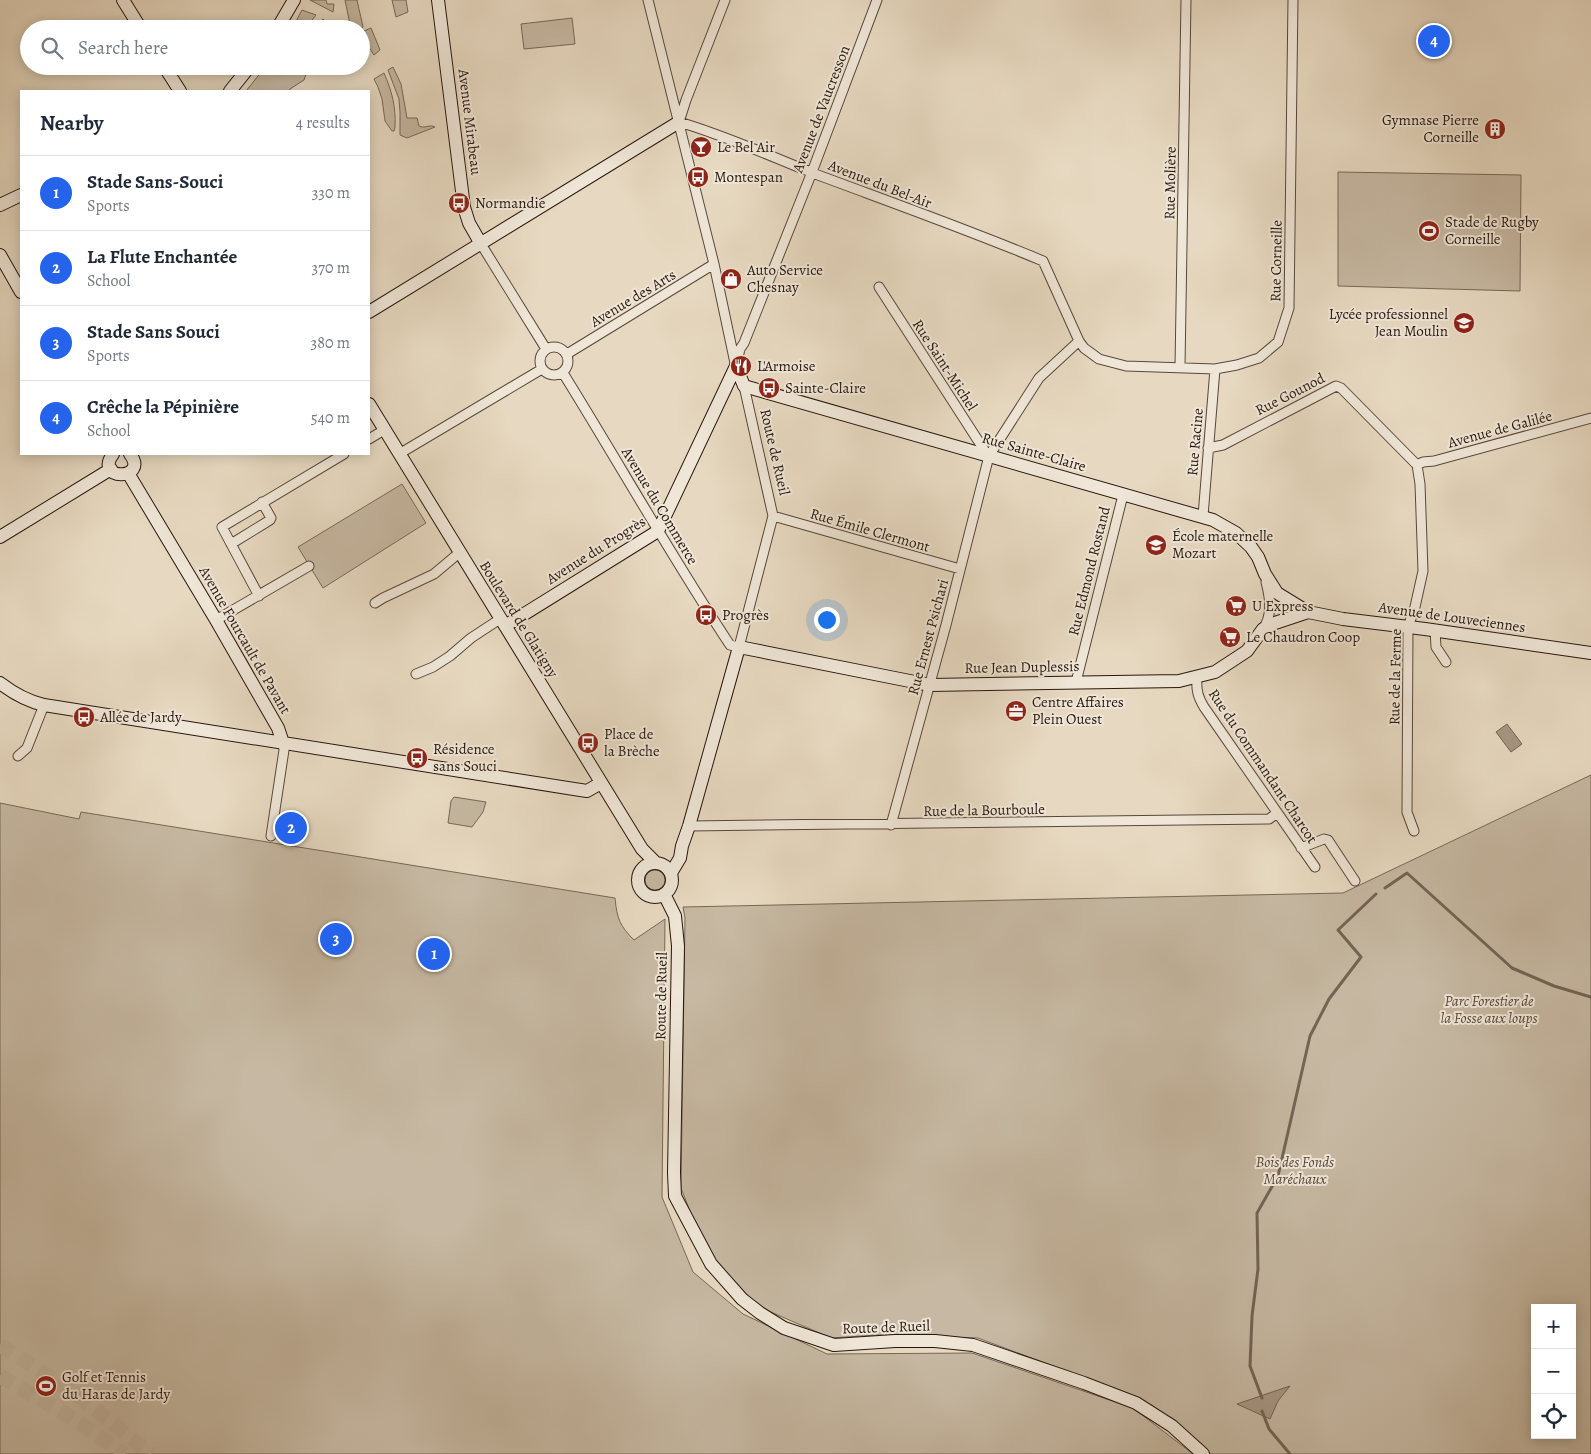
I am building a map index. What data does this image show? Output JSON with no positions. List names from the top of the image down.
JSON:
{
  "streets": {
    "street": [
      "Avenue de Vaucresson",
      "Avenue Mirabeau",
      "Rue Molière",
      "Avenue du Bel-Air",
      "Rue Corneille",
      "Avenue des Arts",
      "Rue Saint-Michel",
      "Rue Gounod",
      "Avenue de Galilée",
      "Rue Racine",
      "Route de Rueil",
      "Rue Sainte-Claire",
      "Avenue du Commerce",
      "Rue Émile Clermont",
      "Avenue du Progrès",
      "Rue Edmond Rostand",
      "Avenue de Louveciennes",
      "Boulevard de Glatigny",
      "Rue Ernest Psichari",
      "Avenue Fourcault de Pavant",
      "Rue Jean Duplessis",
      "Rue de la Ferme",
      "Rue du Commandant Charcot",
      "Rue de la Bourboule"
    ]
  },
  "crossings": [
    ["Avenue de Vaucresson", "Avenue du Bel-Air"],
    ["Avenue de Vaucresson", "Route de Rueil"],
    ["Avenue de Vaucresson", "Rue Sainte-Claire"],
    ["Avenue de Vaucresson", "Avenue du Progrès"],
    ["Rue Molière", "Rue Corneille"],
    ["Avenue du Bel-Air", "Rue Corneille"],
    ["Avenue du Bel-Air", "Route de Rueil"],
    ["Rue Corneille", "Rue Racine"],
    ["Rue Corneille", "Rue Ernest Psichari"],
    ["Avenue des Arts", "Route de Rueil"],
    ["Avenue des Arts", "Avenue du Commerce"],
    ["Rue Saint-Michel", "Rue Sainte-Claire"],
    ["Rue Saint-Michel", "Rue Ernest Psichari"],
    ["Rue Gounod", "Avenue de Galilée"],
    ["Rue Gounod", "Rue Racine"],
    ["Rue Gounod", "Rue de la Ferme"],
    ["Avenue de Galilée", "Rue de la Ferme"],
    ["Rue Racine", "Rue Sainte-Claire"],
    ["Route de Rueil", "Rue Sainte-Claire"],
    ["Route de Rueil", "Avenue du Commerce"],
    ["Route de Rueil", "Rue Émile Clermont"],
    ["Route de Rueil", "Avenue du Progrès"],
    ["Route de Rueil", "Boulevard de Glatigny"],
    ["Route de Rueil", "Rue Jean Duplessis"],
    ["Route de Rueil", "Rue de la Bourboule"],
    ["Rue Sainte-Claire", "Avenue du Progrès"],
    ["Rue Sainte-Claire", "Rue Edmond Rostand"],
    ["Rue Sainte-Claire", "Avenue de Louveciennes"],
    ["Rue Sainte-Claire", "Rue Ernest Psichari"],
    ["Rue Sainte-Claire", "Rue Jean Duplessis"],
    ["Avenue du Commerce", "Avenue du Progrès"],
    ["Avenue du Commerce", "Rue Jean Duplessis"],
    ["Rue Émile Clermont", "Rue Ernest Psichari"],
    ["Avenue du Progrès", "Boulevard de Glatigny"],
    ["Rue Edmond Rostand", "Rue Jean Duplessis"],
    ["Avenue de Louveciennes", "Rue Jean Duplessis"],
    ["Avenue de Louveciennes", "Rue de la Ferme"],
    ["Rue Ernest Psichari", "Rue Jean Duplessis"],
    ["Rue Ernest Psichari", "Rue de la Bourboule"],
    ["Rue Jean Duplessis", "Rue du Commandant Charcot"],
    ["Rue du Commandant Charcot", "Rue de la Bourboule"]
  ],
  "parks": ["Parc Forestier de la Fosse aux loups", "Bois des Fonds Maréchaux"],
  "places": {
    "building": ["Gymnase Pierre Corneille"],
    "bar": ["Le Bel Air"],
    "bus stop": [
      "Montespan",
      "Normandie",
      "Sainte-Claire",
      "Progrès",
      "Allée de Jardy",
      "Place de la Brèche",
      "Résidence sans Souci"
    ],
    "sports": ["Stade de Rugby Corneille", "Golf et Tennis du Haras de Jardy"],
    "shop": ["Auto Service Chesnay"],
    "school or university": ["Lycée professionnel Jean Moulin", "École maternelle Mozart"],
    "restaurant": ["L'Armoise"],
    "supermarket": ["U Express", "Le Chaudron Coop"],
    "office": ["Centre Affaires Plein Ouest"]
  },
  "page": {
    "search": "Search here",
    "pins": [
      "4",
      "2",
      "3",
      "1"
    ],
    "heading": ["Nearby", "4 results"],
    "list": [
      {
        "mark": "1",
        "name": "Stade Sans-Souci",
        "note": "Sports",
        "value": "330 m"
      },
      {
        "mark": "2",
        "name": "La Flute Enchantée",
        "note": "School",
        "value": "370 m"
      },
      {
        "mark": "3",
        "name": "Stade Sans Souci",
        "note": "Sports",
        "value": "380 m"
      },
      {
        "mark": "4",
        "name": "Crêche la Pépinière",
        "note": "School",
        "value": "540 m"
      }
    ],
    "map_buttons": ["+", "−"]
  }
}
